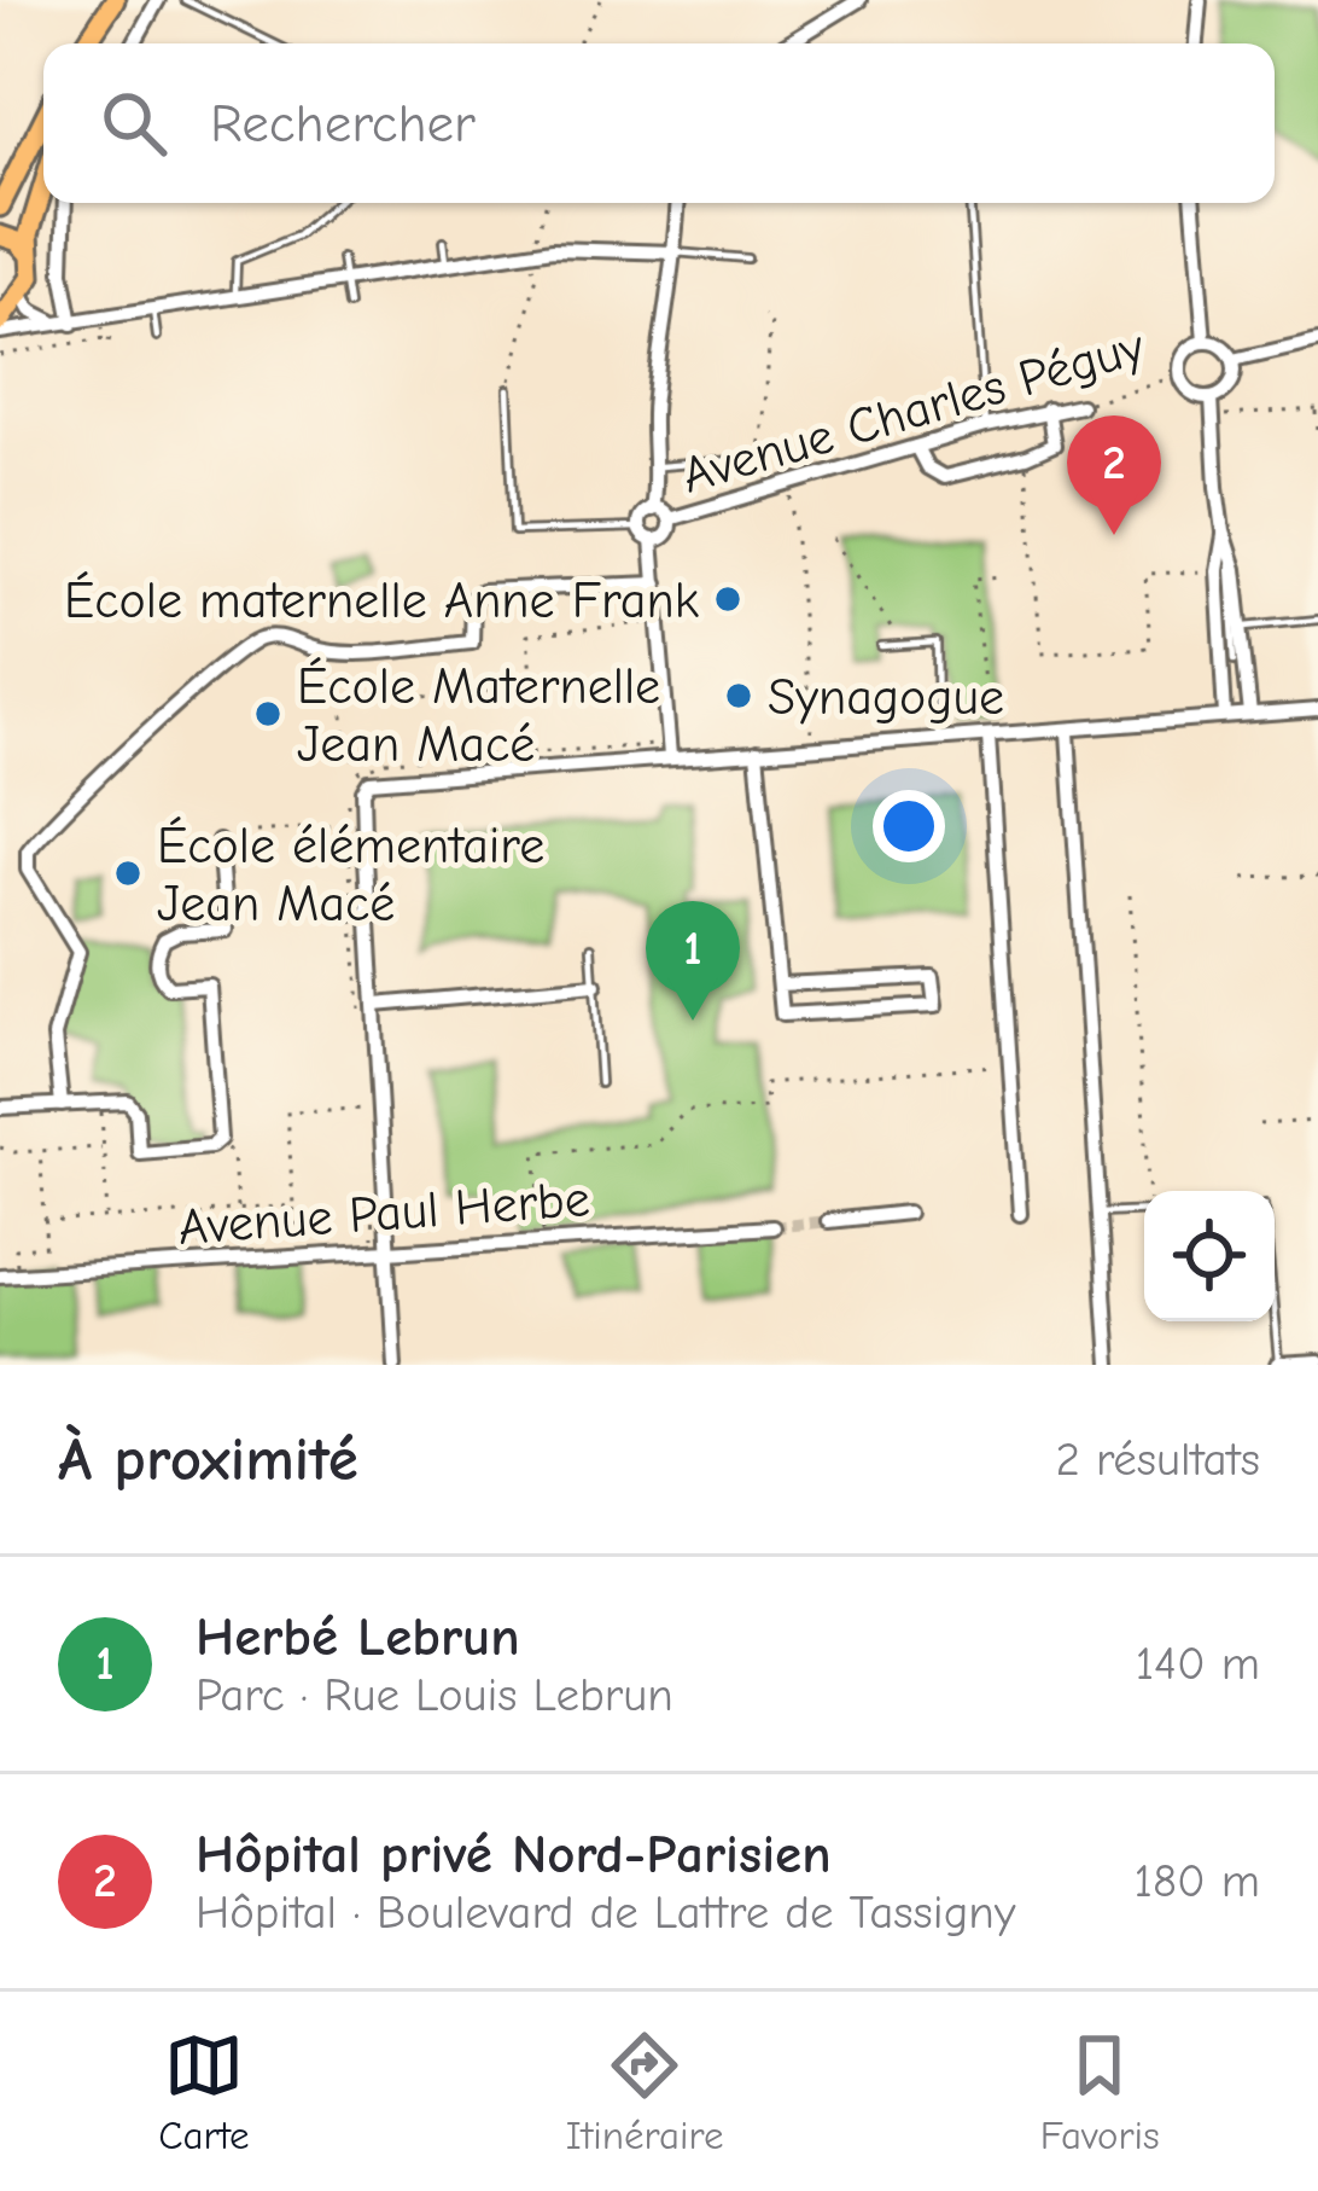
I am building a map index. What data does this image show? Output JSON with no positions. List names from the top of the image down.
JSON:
{
  "streets": {
    "street": ["Avenue Charles Péguy", "Avenue Paul Herbe"]
  },
  "places": [
    "École maternelle Anne Frank",
    "Synagogue",
    "École Maternelle Jean Macé",
    "École élémentaire Jean Macé"
  ],
  "page": {
    "search": "Rechercher",
    "pins": ["2", "1"],
    "heading": ["À proximité", "2 résultats"],
    "list": [
      {
        "mark": "1",
        "name": "Herbé Lebrun",
        "note": "Parc · Rue Louis Lebrun",
        "value": "140 m"
      },
      {
        "mark": "2",
        "name": "Hôpital privé Nord-Parisien",
        "note": "Hôpital · Boulevard de Lattre de Tassigny",
        "value": "180 m"
      }
    ],
    "nav": ["Carte", "Itinéraire", "Favoris"]
  }
}
